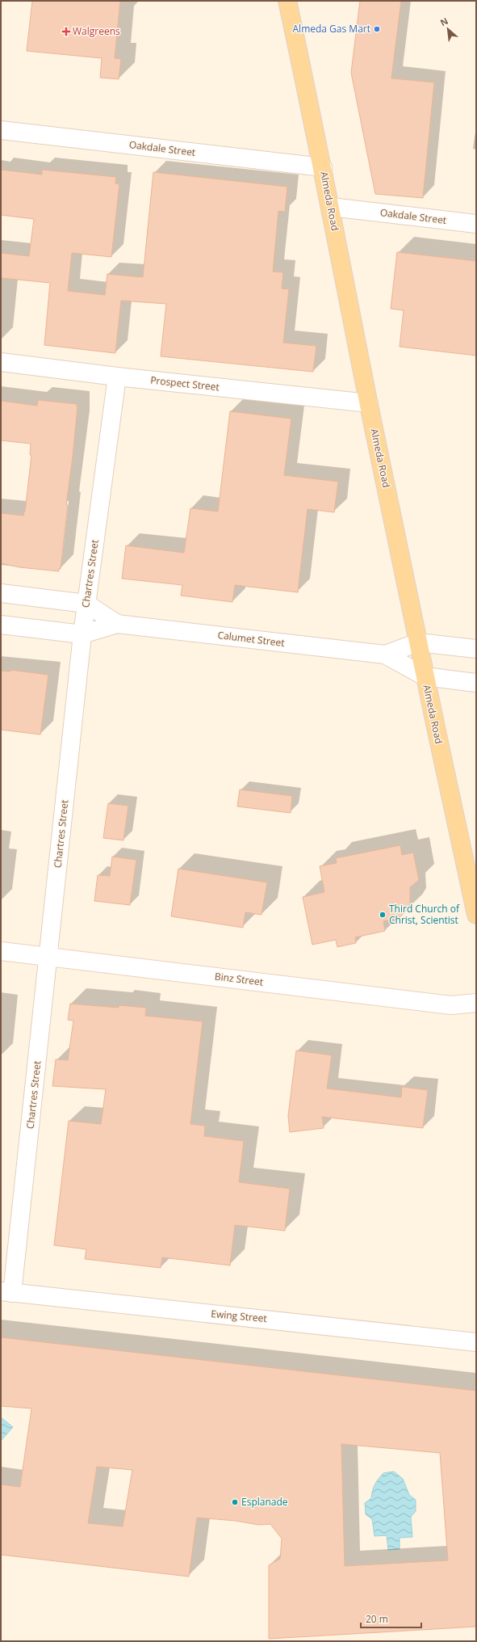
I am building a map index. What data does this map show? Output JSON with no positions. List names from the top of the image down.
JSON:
{
  "streets": {
    "main road": ["Almeda Road"],
    "street": [
      "Oakdale Street",
      "Prospect Street",
      "Chartres Street",
      "Calumet Street",
      "Binz Street",
      "Ewing Street"
    ]
  },
  "crossings": [
    ["Oakdale Street", "Almeda Road"],
    ["Almeda Road", "Prospect Street"],
    ["Almeda Road", "Calumet Street"],
    ["Prospect Street", "Chartres Street"],
    ["Chartres Street", "Calumet Street"],
    ["Chartres Street", "Binz Street"],
    ["Chartres Street", "Ewing Street"]
  ],
  "places": {
    "other": ["Almeda Gas Mart", "Third Church of Christ, Scientist", "Esplanade"],
    "health": ["Walgreens"]
  },
  "scale_bar": "20 m",
  "north": "top left"
}
